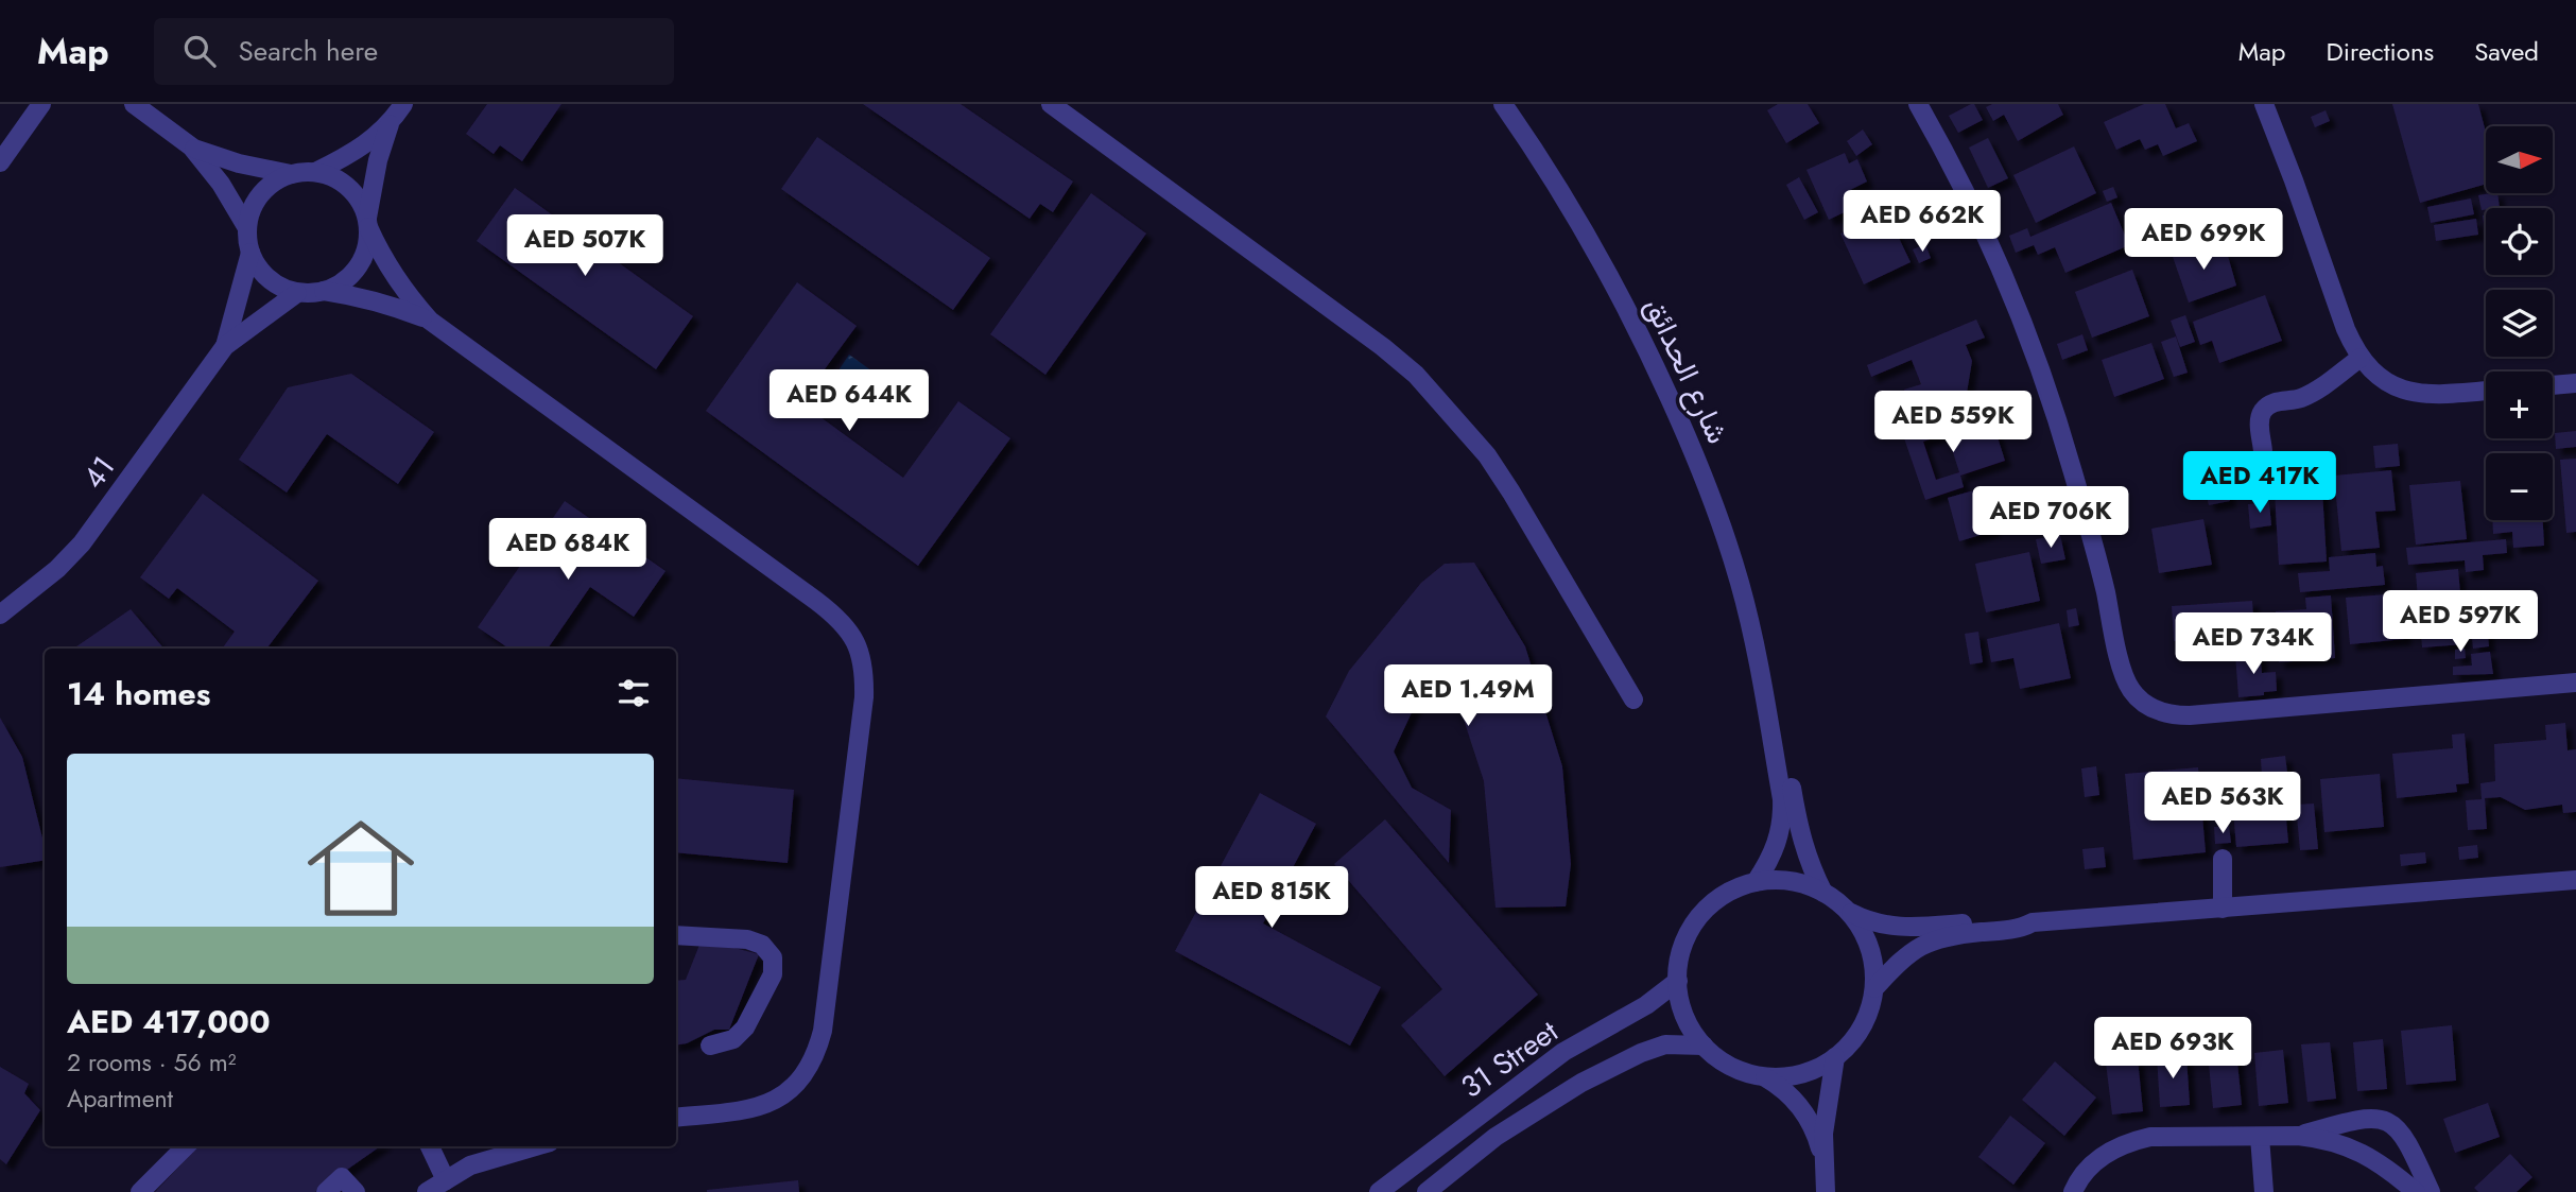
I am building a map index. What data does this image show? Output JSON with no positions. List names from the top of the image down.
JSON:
{
  "streets": {
    "street": ["شارع الحدائق", "41", "31 Street"]
  },
  "north": "right",
  "page": {
    "header": "Map",
    "search": "Search here",
    "nav": ["Map", "Directions", "Saved"],
    "map_buttons": ["+", "−"],
    "price": [
      "AED 662K",
      "AED 699K",
      "AED 507K",
      "AED 644K",
      "AED 559K",
      "AED 417K",
      "AED 706K",
      "AED 684K",
      "AED 597K",
      "AED 734K",
      "AED 1.49M",
      "AED 563K",
      "AED 815K",
      "AED 693K"
    ],
    "heading": "14 homes",
    "list": [
      {
        "name": "AED 417,000",
        "note": "2 rooms · 56 m² · Apartment"
      }
    ]
  }
}
